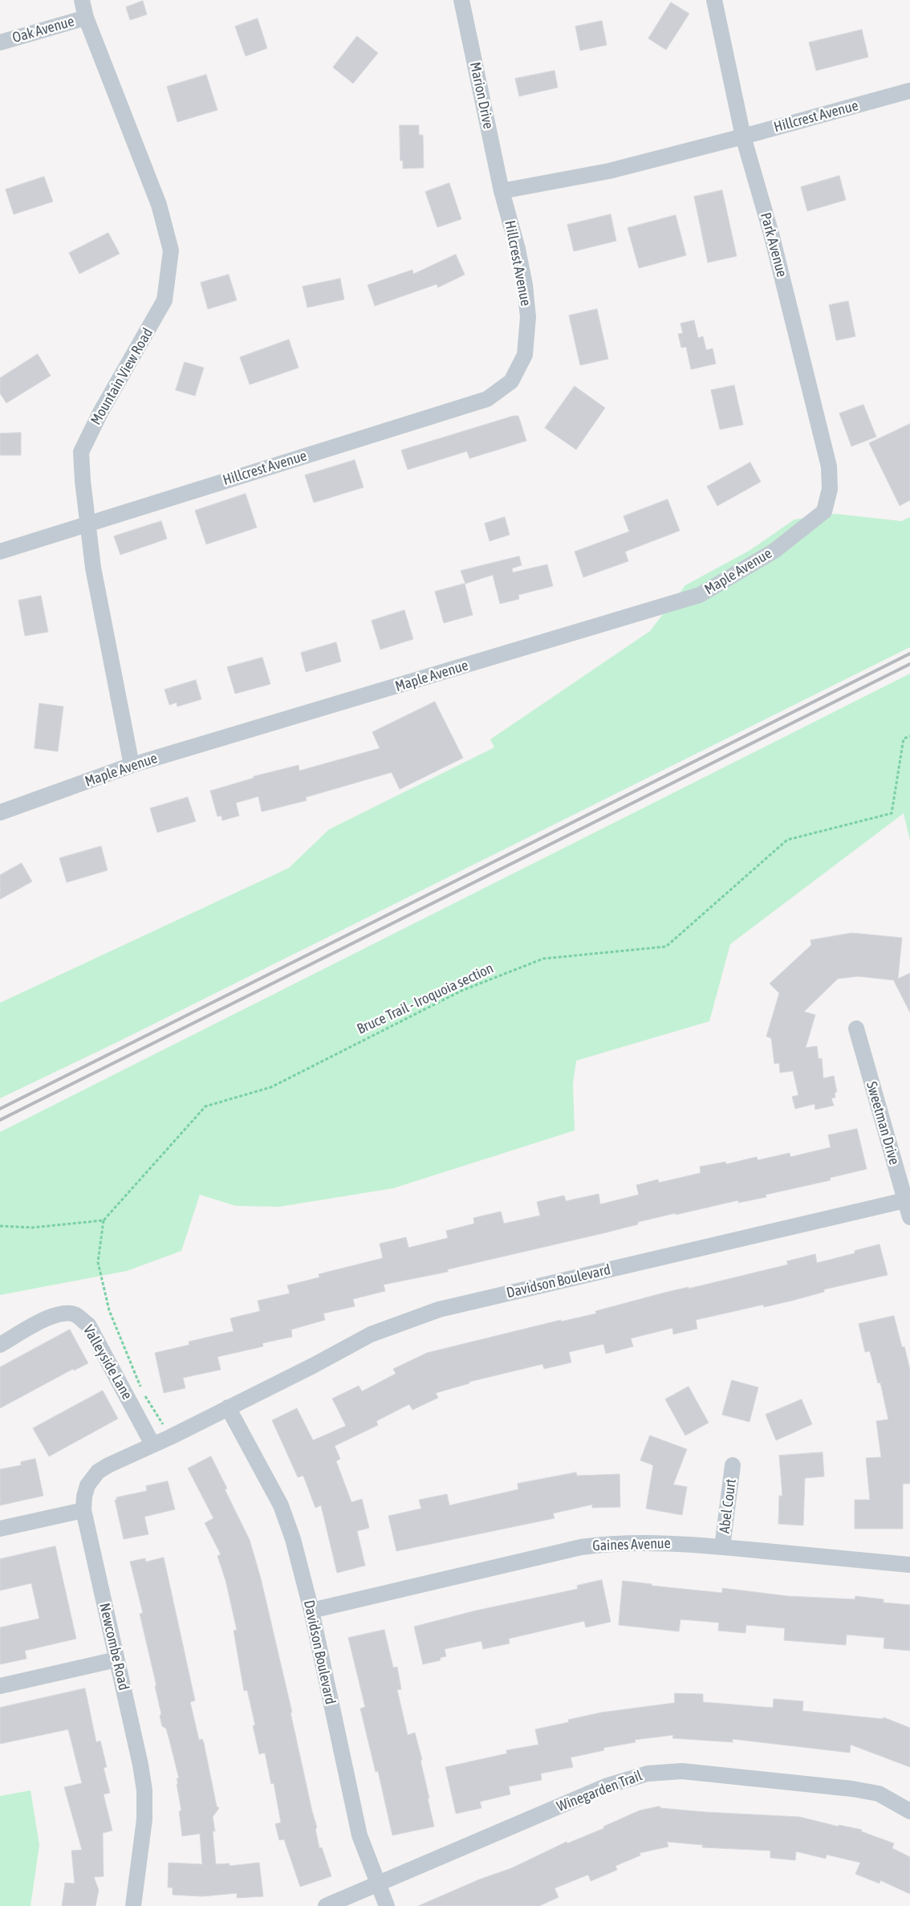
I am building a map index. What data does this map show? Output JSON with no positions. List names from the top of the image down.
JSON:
{
  "streets": {
    "street": [
      "Oak Avenue",
      "Marion Drive",
      "Hillcrest Avenue",
      "Park Avenue",
      "Mountain View Road",
      "Maple Avenue",
      "Sweetman Drive",
      "Davidson Boulevard",
      "Valleyside Lane",
      "Abel Court",
      "Gaines Avenue",
      "Newcombe Road",
      "Winegarden Trail"
    ],
    "path": ["Bruce Trail - Iroquoia section"]
  },
  "crossings": [
    ["Oak Avenue", "Mountain View Road"],
    ["Marion Drive", "Hillcrest Avenue"],
    ["Hillcrest Avenue", "Park Avenue"],
    ["Hillcrest Avenue", "Mountain View Road"],
    ["Park Avenue", "Maple Avenue"],
    ["Mountain View Road", "Maple Avenue"],
    ["Sweetman Drive", "Davidson Boulevard"],
    ["Davidson Boulevard", "Gaines Avenue"],
    ["Davidson Boulevard", "Newcombe Road"],
    ["Davidson Boulevard", "Winegarden Trail"],
    ["Valleyside Lane", "Newcombe Road"],
    ["Abel Court", "Gaines Avenue"]
  ]
}
